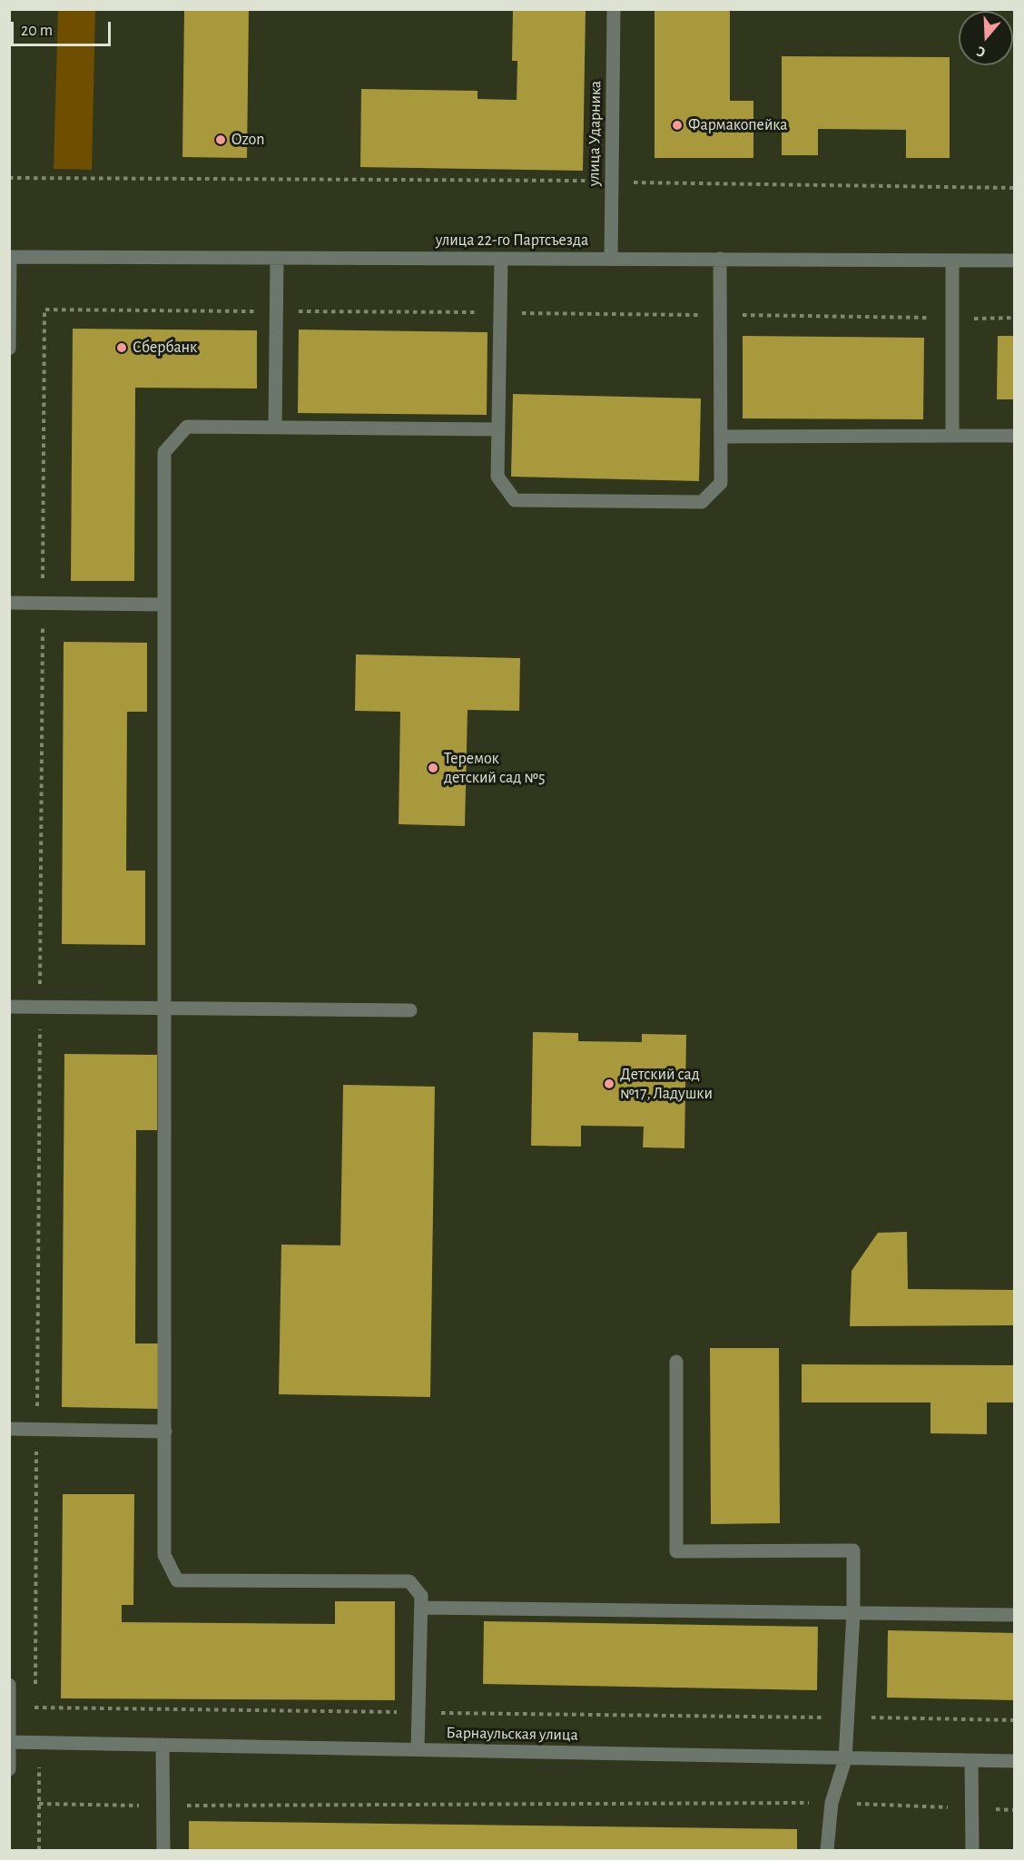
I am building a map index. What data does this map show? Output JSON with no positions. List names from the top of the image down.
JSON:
{
  "streets": {
    "street": ["улица Ударника", "улица 22-го Партсъезда", "Барнаульская улица"]
  },
  "crossings": [
    ["улица Ударника", "улица 22-го Партсъезда"]
  ],
  "places": [
    "Фармакопейка",
    "Ozon",
    "Сбербанк",
    "Теремок детский сад №5",
    "Детский сад №17, Ладушки"
  ],
  "scale_bar": "20 m",
  "north": "bottom"
}
